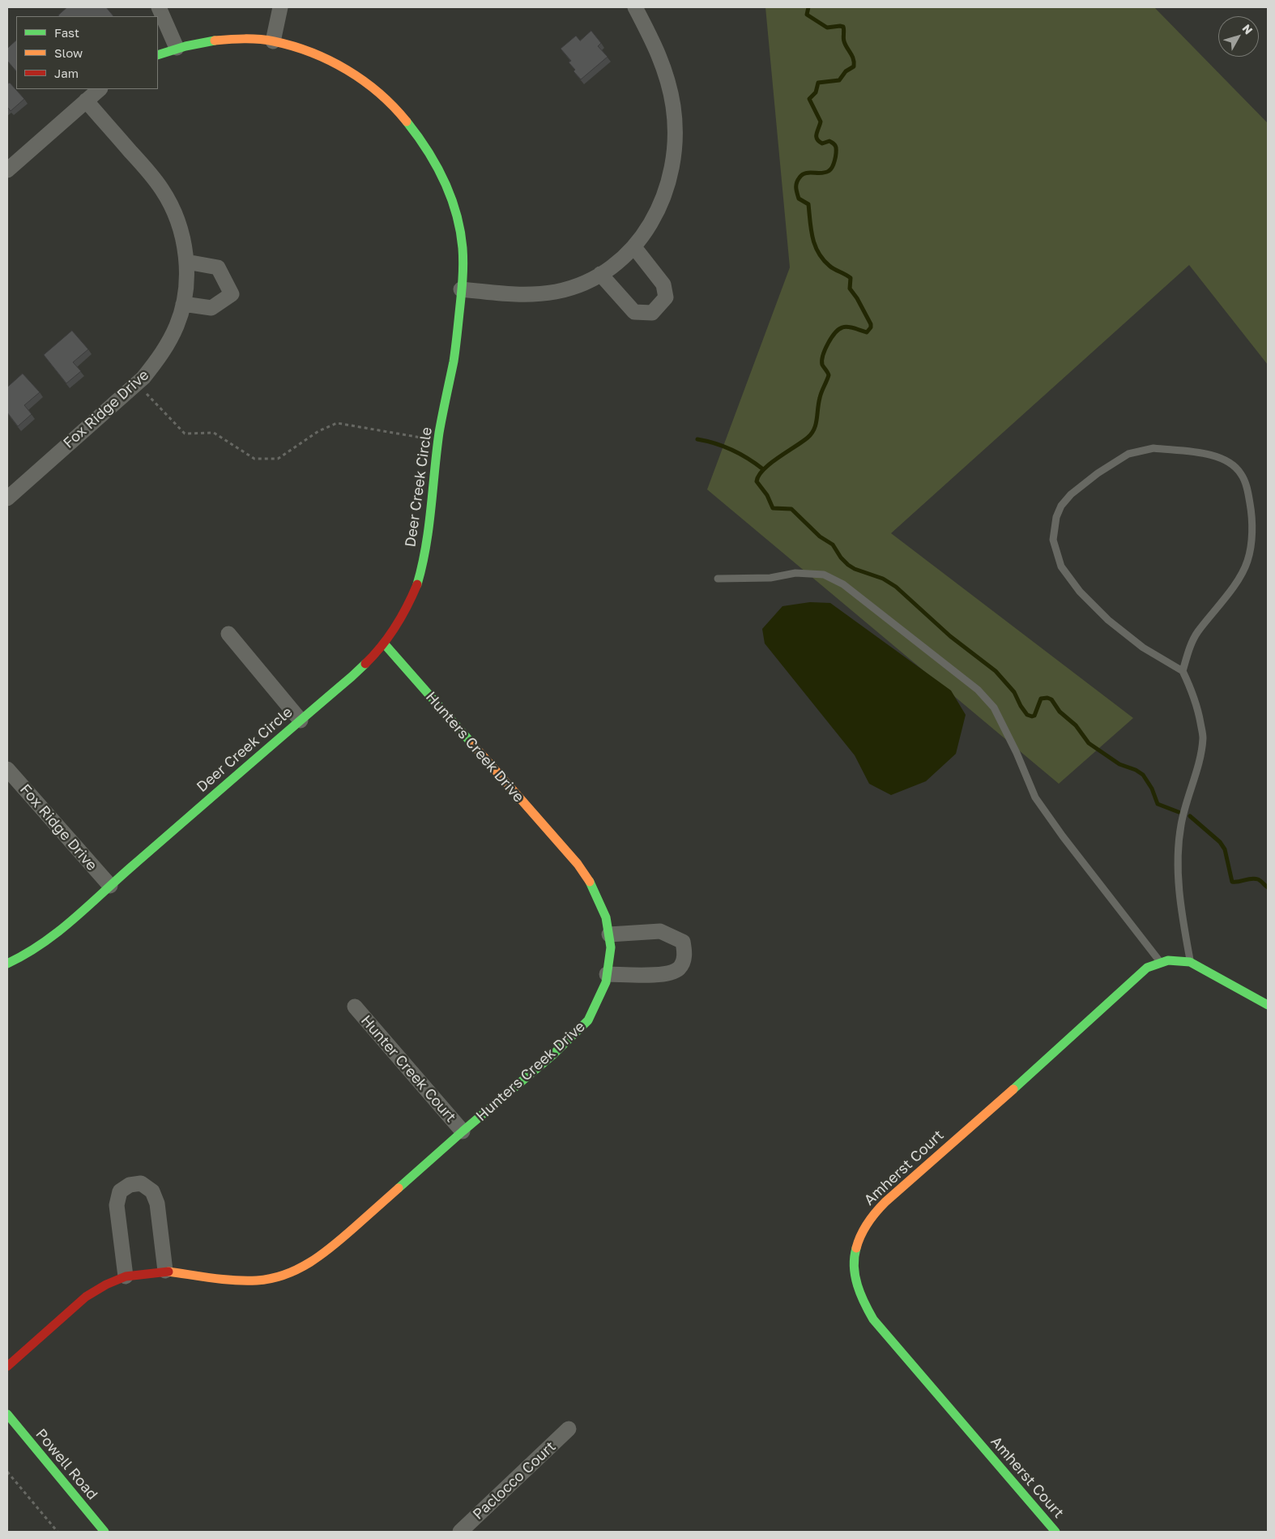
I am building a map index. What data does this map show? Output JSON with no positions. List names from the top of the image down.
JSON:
{
  "streets": {
    "street": [
      "Fox Ridge Drive",
      "Deer Creek Circle",
      "Hunters Creek Drive",
      "Hunter Creek Court",
      "Amherst Court",
      "Powell Road",
      "Paclocco Court"
    ]
  },
  "crossings": [
    ["Fox Ridge Drive", "Deer Creek Circle"],
    ["Deer Creek Circle", "Hunters Creek Drive"],
    ["Hunters Creek Drive", "Hunter Creek Court"]
  ],
  "legend": ["Fast", "Slow", "Jam"],
  "north": "top right"
}
